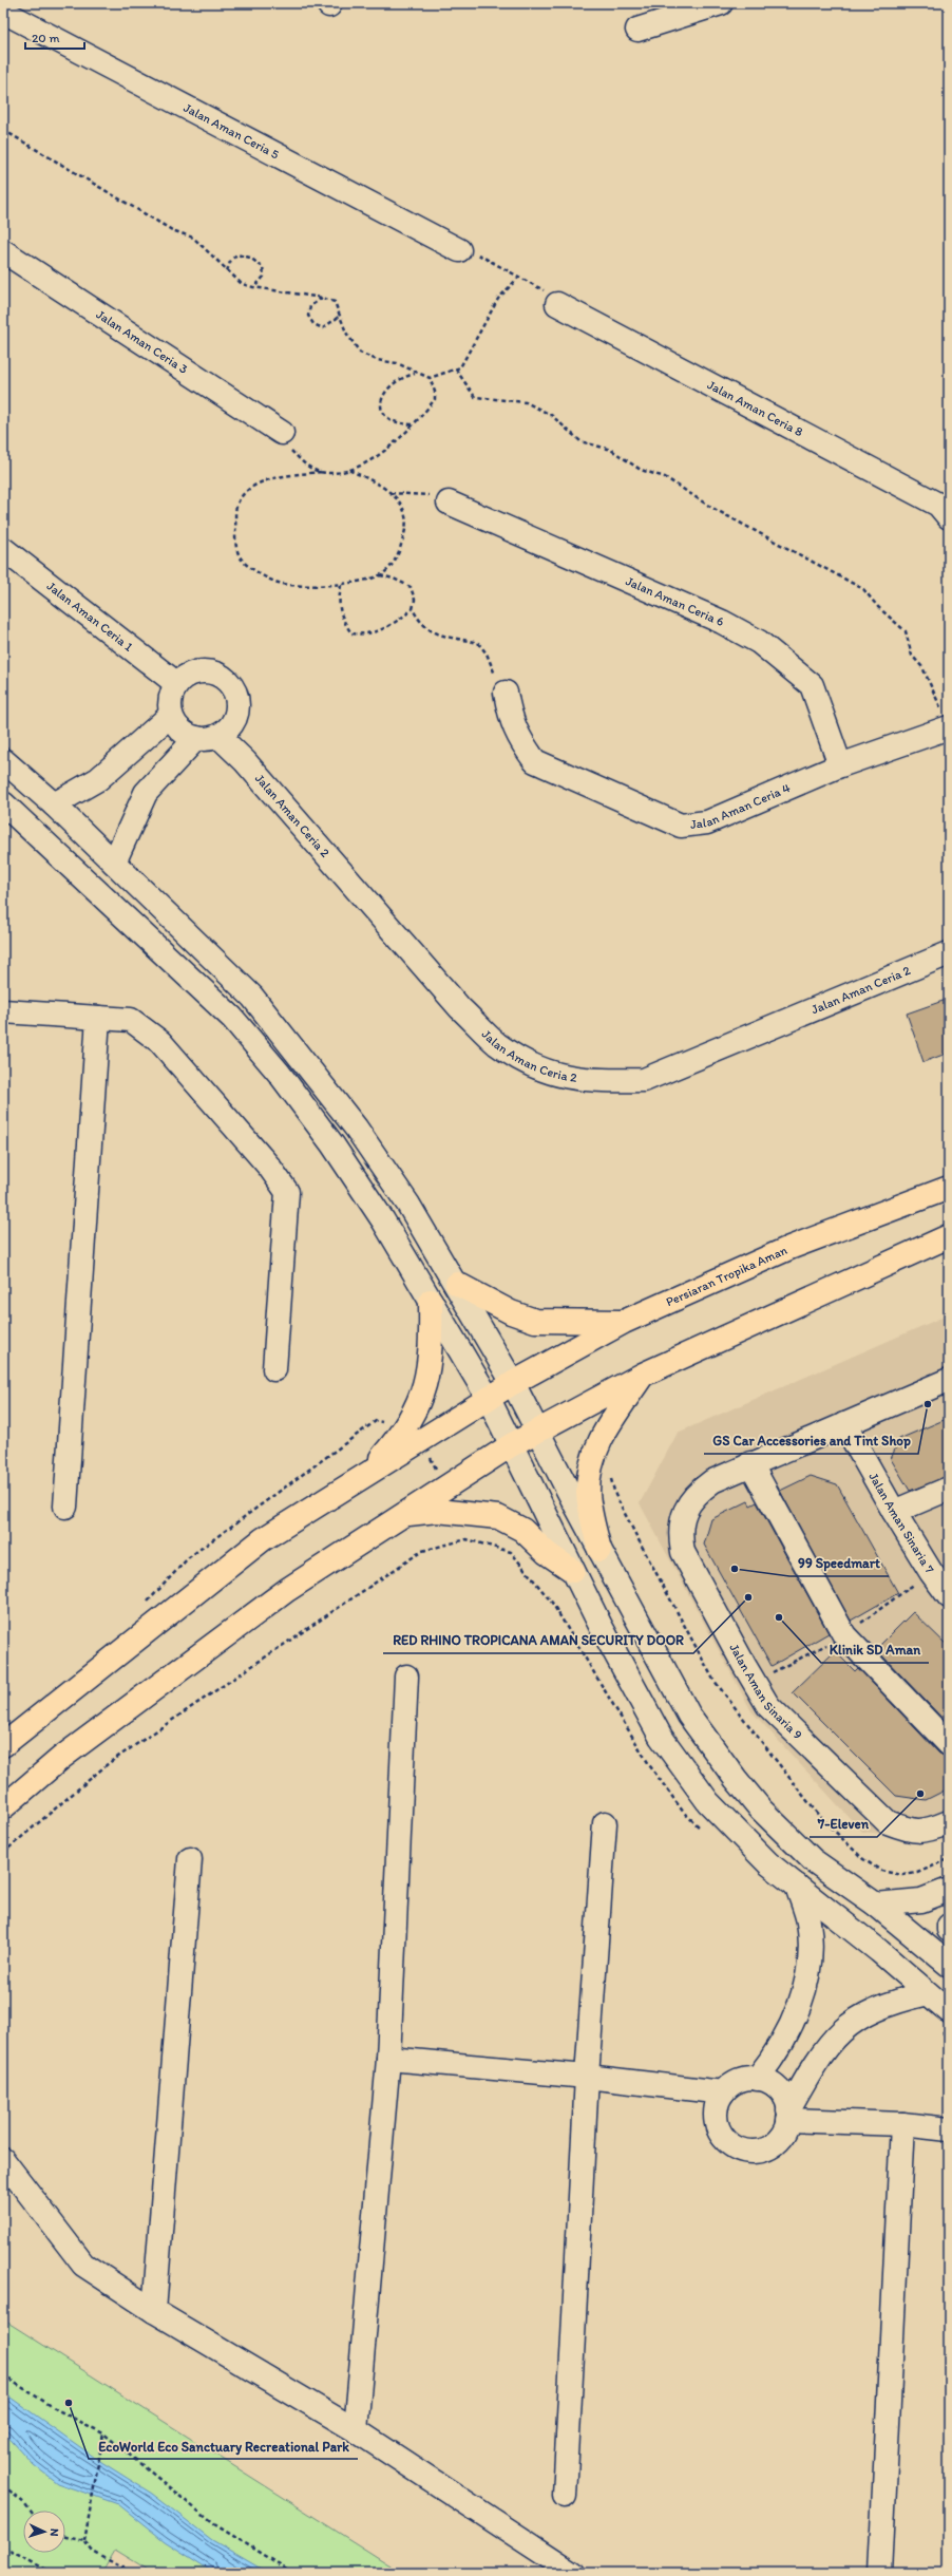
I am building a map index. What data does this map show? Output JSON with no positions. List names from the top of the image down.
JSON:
{
  "streets": {
    "main road": ["Persiaran Tropika Aman"],
    "street": [
      "Jalan Aman Ceria 5",
      "Jalan Aman Ceria 3",
      "Jalan Aman Ceria 8",
      "Jalan Aman Ceria 6",
      "Jalan Aman Ceria 1",
      "Jalan Aman Ceria 4",
      "Jalan Aman Ceria 2",
      "Jalan Aman Sinaria 7",
      "Jalan Aman Sinaria 9"
    ]
  },
  "crossings": [
    ["Jalan Aman Ceria 6", "Jalan Aman Ceria 4"],
    ["Jalan Aman Ceria 1", "Jalan Aman Ceria 2"],
    ["Jalan Aman Sinaria 7", "Jalan Aman Sinaria 9"]
  ],
  "places": [
    "GS Car Accessories and Tint Shop",
    "99 Speedmart",
    "RED RHINO TROPICANA AMAN SECURITY DOOR",
    "Klinik SD Aman",
    "7-Eleven",
    "EcoWorld Eco Sanctuary Recreational Park"
  ],
  "scale_bar": "20 m",
  "north": "right"
}
